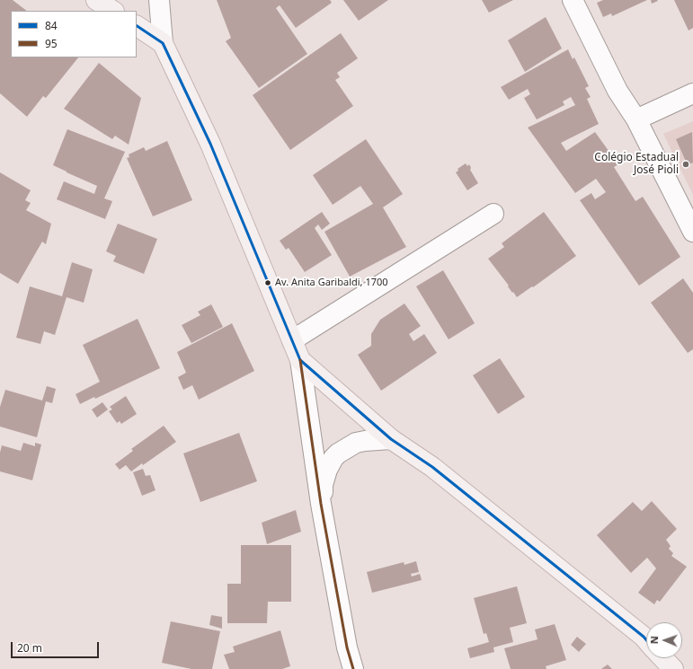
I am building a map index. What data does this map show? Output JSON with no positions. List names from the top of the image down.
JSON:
{
  "places": ["Colégio Estadual José Pioli", "Av. Anita Garibaldi, 1700"],
  "lines": ["transit line 84", "transit line 95"],
  "legend": ["84", "95"],
  "scale_bar": "20 m",
  "north": "left"
}
